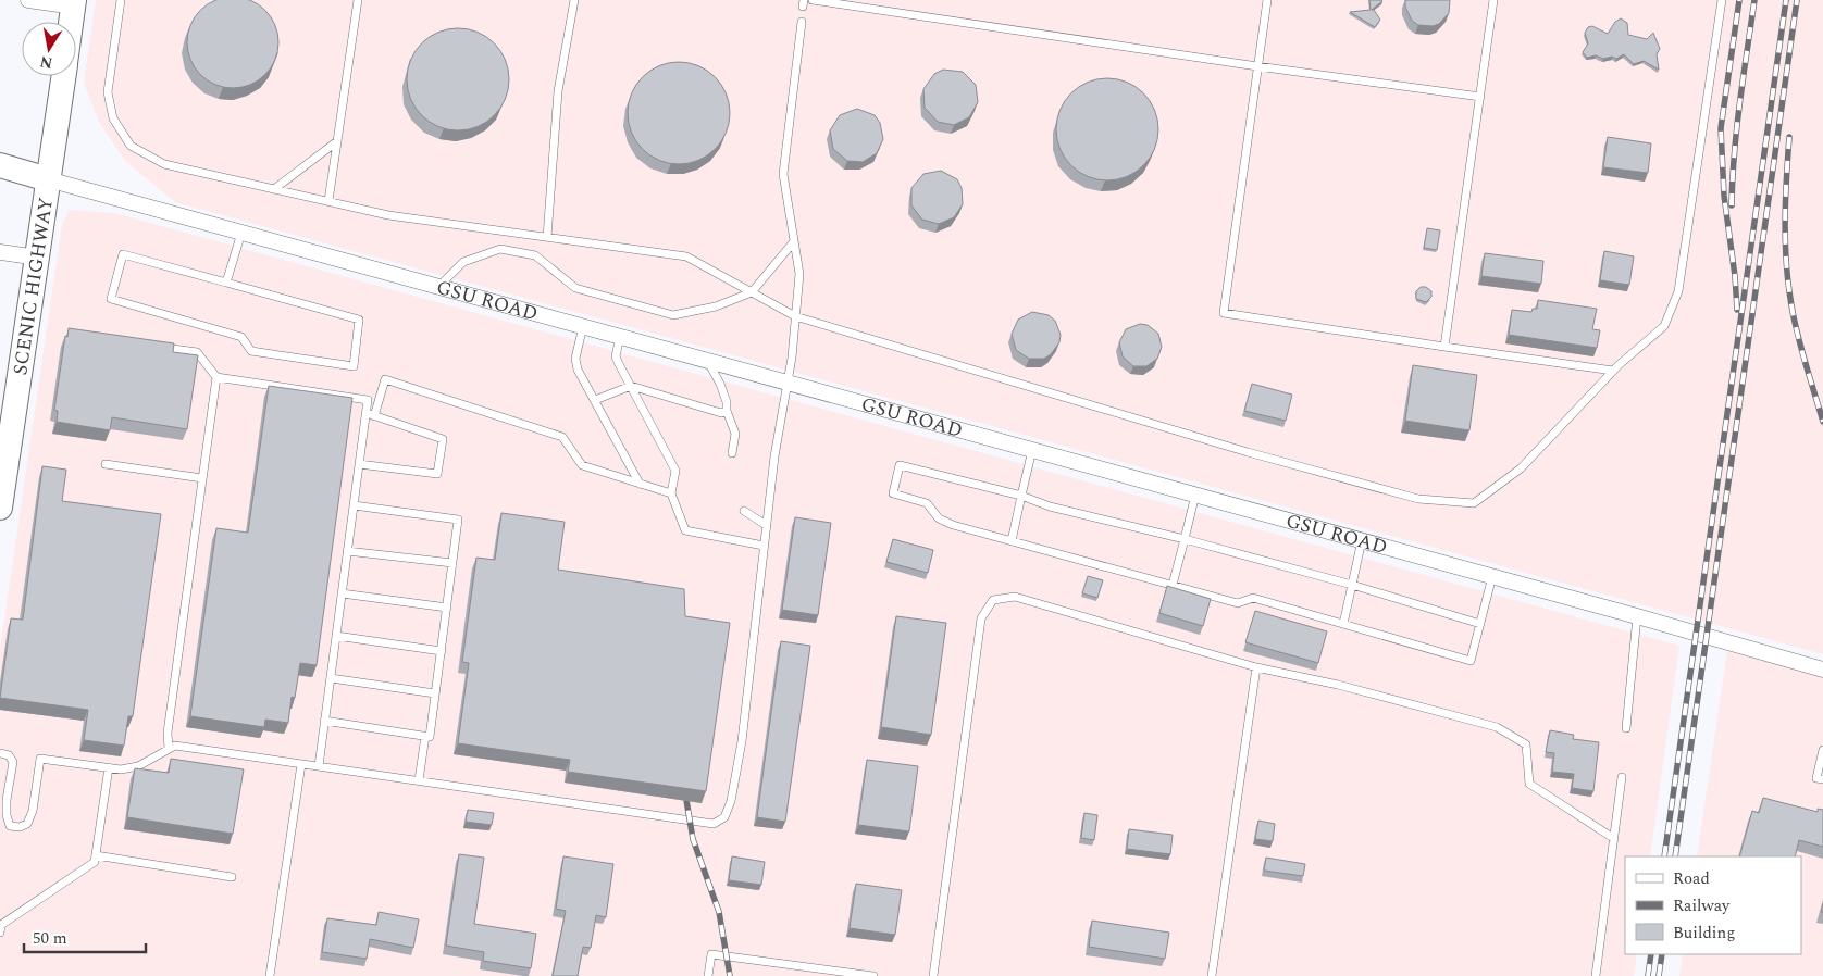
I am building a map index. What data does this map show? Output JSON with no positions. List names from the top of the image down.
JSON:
{
  "streets": {
    "main road": ["SCENIC HIGHWAY", "GSU ROAD"]
  },
  "crossings": [
    ["SCENIC HIGHWAY", "GSU ROAD"]
  ],
  "legend": ["Road", "Railway", "Building"],
  "scale_bar": "50 m",
  "north": "bottom"
}
